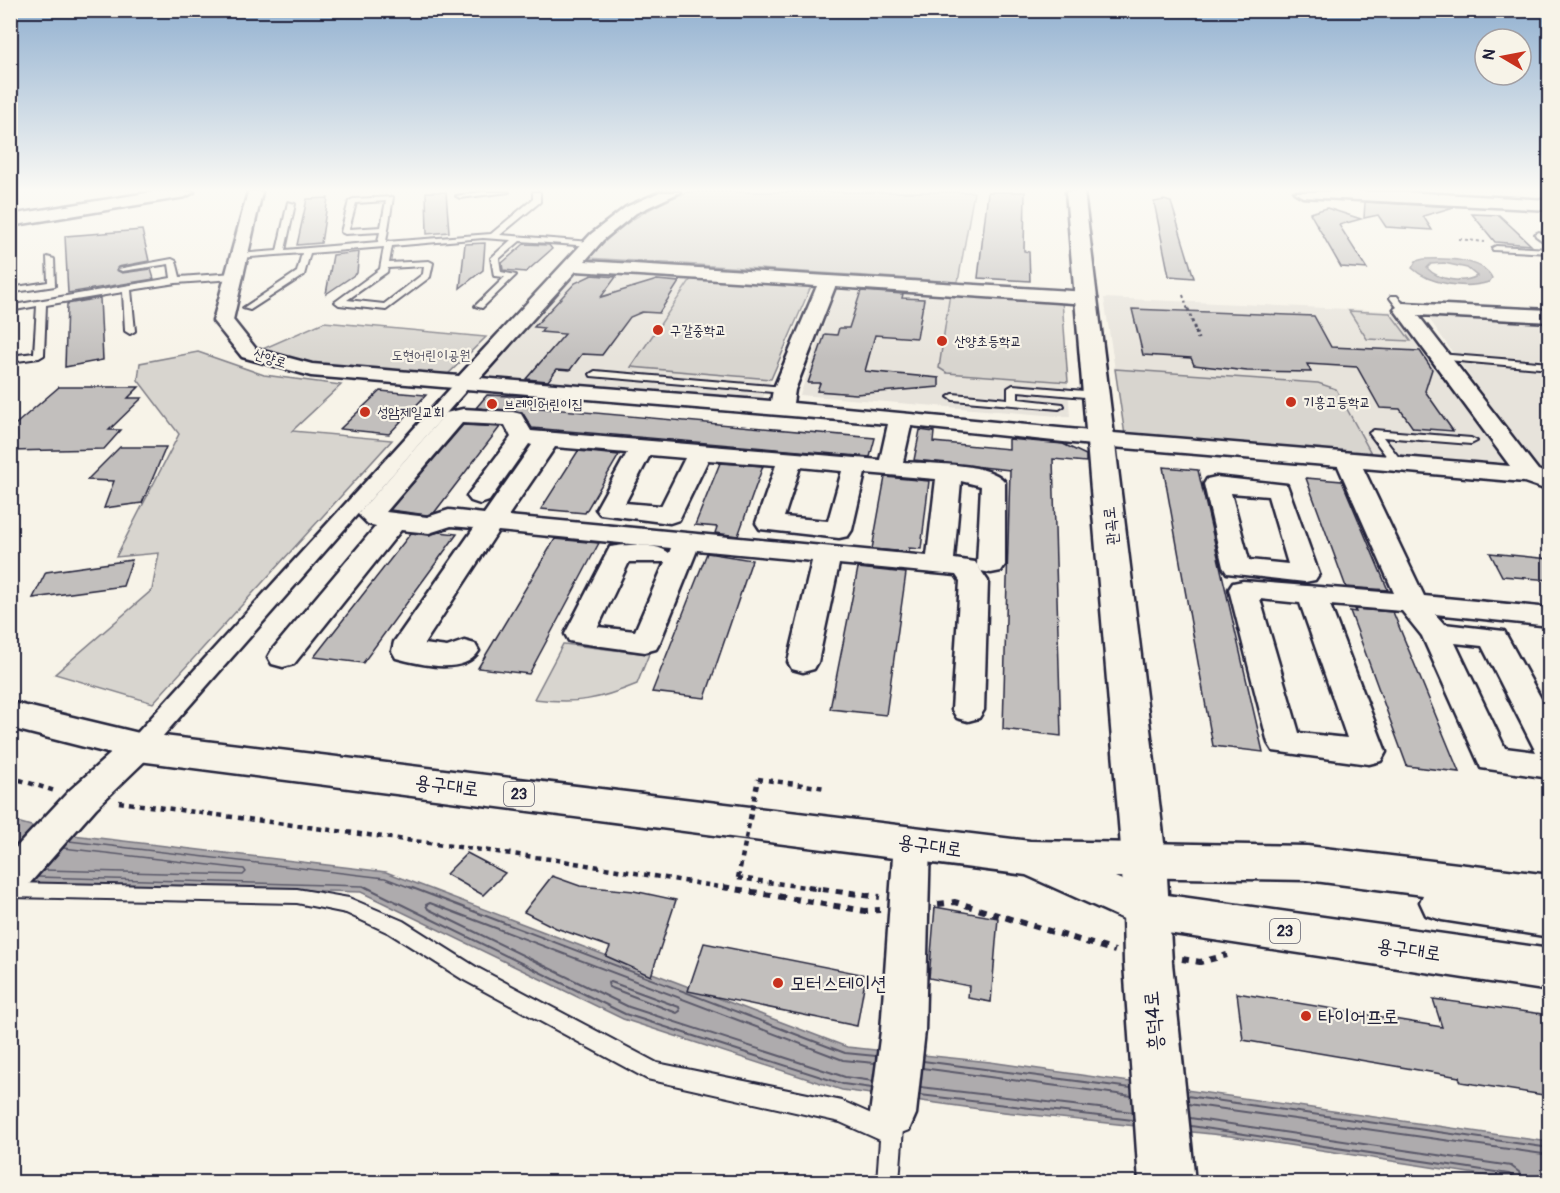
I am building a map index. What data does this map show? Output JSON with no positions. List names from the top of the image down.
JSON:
{
  "streets": {
    "street": [
      "산양로",
      "관곡로",
      "용구대로",
      "23",
      "흥덕4로"
    ]
  },
  "crossings": [
    ["관곡로", "용구대로"],
    ["관곡로", "흥덕4로"],
    ["용구대로", "흥덕4로"]
  ],
  "parks": ["도현어린이공원"],
  "places": [
    "구갈중학교",
    "산양초등학교",
    "기흥고등학교",
    "브레인어린이집",
    "성암제일교회",
    "모터스테이션",
    "타이어프로"
  ],
  "north": "left"
}
